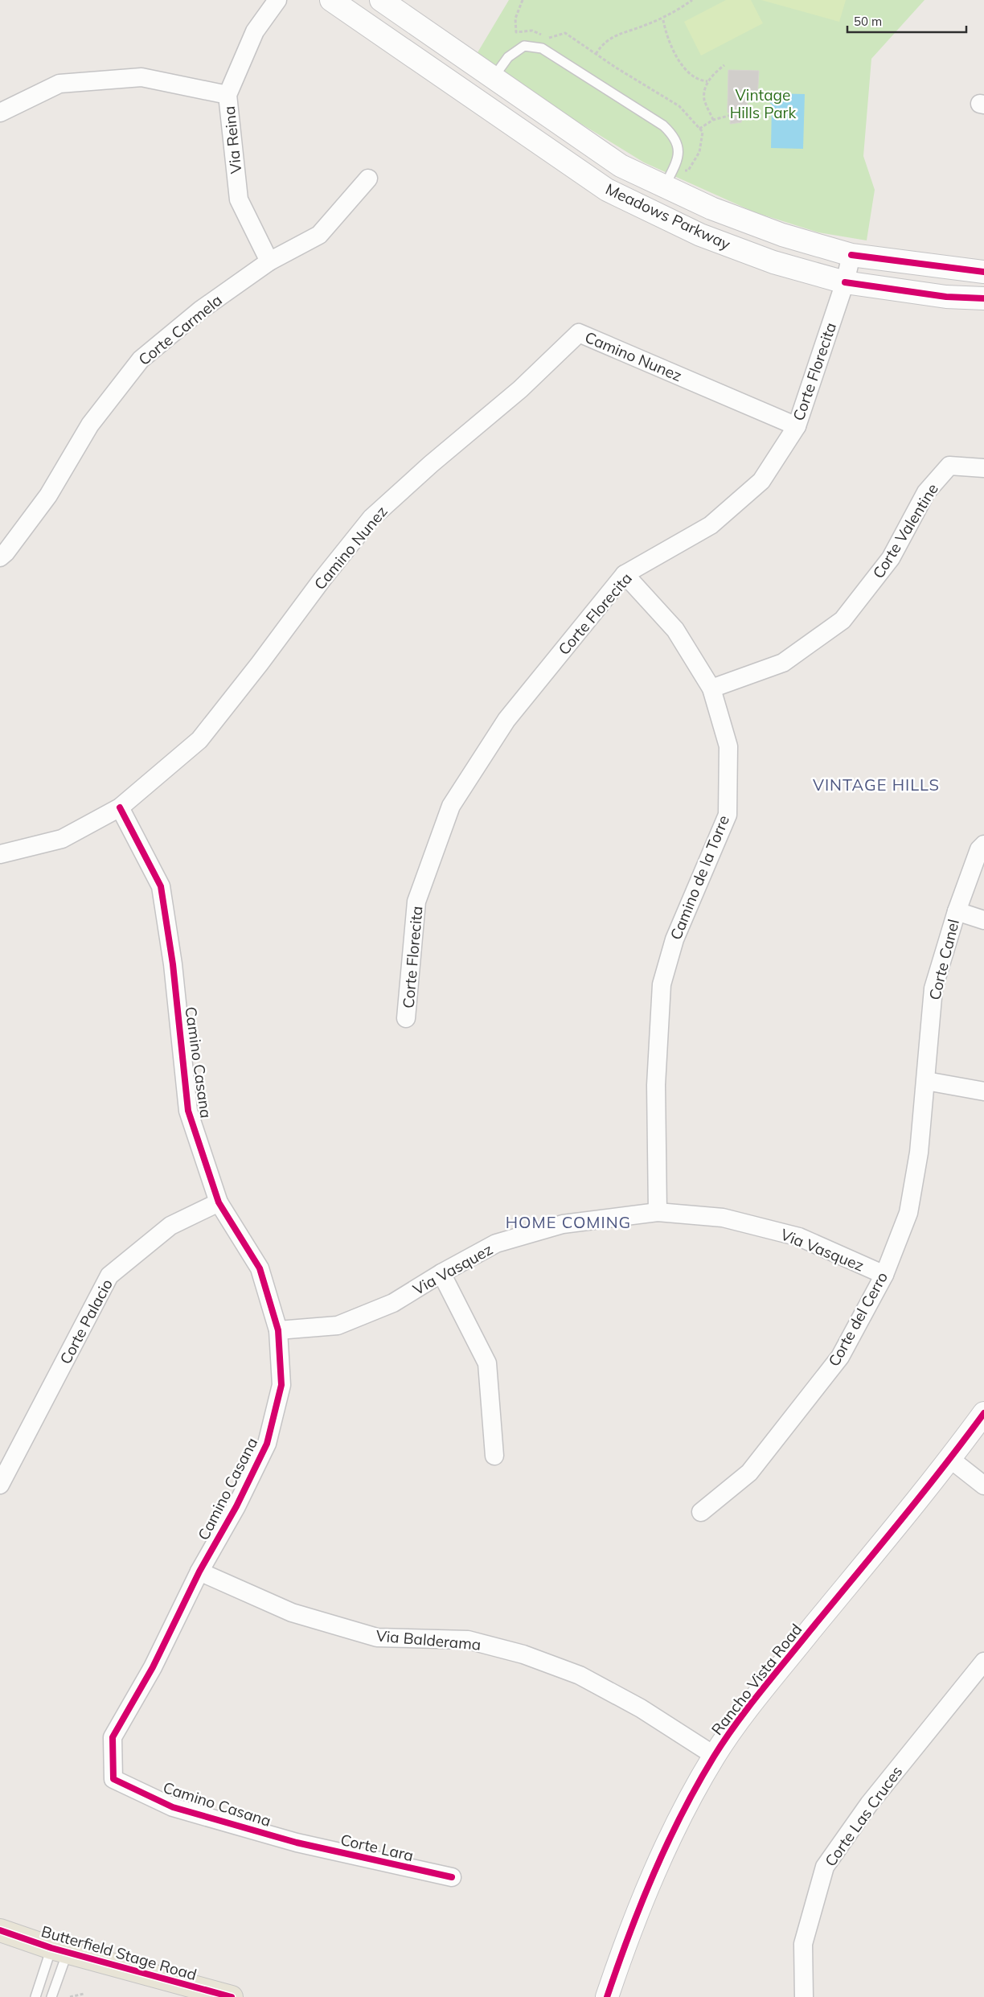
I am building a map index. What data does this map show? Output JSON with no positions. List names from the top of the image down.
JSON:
{
  "streets": {
    "main road": ["Meadows Parkway", "Rancho Vista Road", "Butterfield Stage Road"],
    "street": [
      "Via Reina",
      "Corte Carmela",
      "Camino Nunez",
      "Corte Florecita",
      "Corte Valentine",
      "Camino de la Torre",
      "Corte Canel",
      "Camino Casana",
      "Via Vasquez",
      "Corte del Cerro",
      "Corte Palacio",
      "Via Balderama",
      "Corte Las Cruces",
      "Corte Lara"
    ]
  },
  "crossings": [
    ["Via Reina", "Corte Carmela"],
    ["Meadows Parkway", "Corte Florecita"],
    ["Camino Nunez", "Corte Florecita"],
    ["Camino Nunez", "Camino Casana"],
    ["Corte Florecita", "Camino de la Torre"],
    ["Corte Valentine", "Camino de la Torre"],
    ["Camino de la Torre", "Via Vasquez"],
    ["Corte Canel", "Corte del Cerro"],
    ["Camino Casana", "Via Vasquez"],
    ["Camino Casana", "Corte Palacio"],
    ["Camino Casana", "Via Balderama"],
    ["Camino Casana", "Corte Lara"],
    ["Via Vasquez", "Corte del Cerro"],
    ["Via Balderama", "Rancho Vista Road"]
  ],
  "districts": ["VINTAGE HILLS", "HOME COMING"],
  "parks": ["Vintage Hills Park"],
  "scale_bar": "50 m"
}
